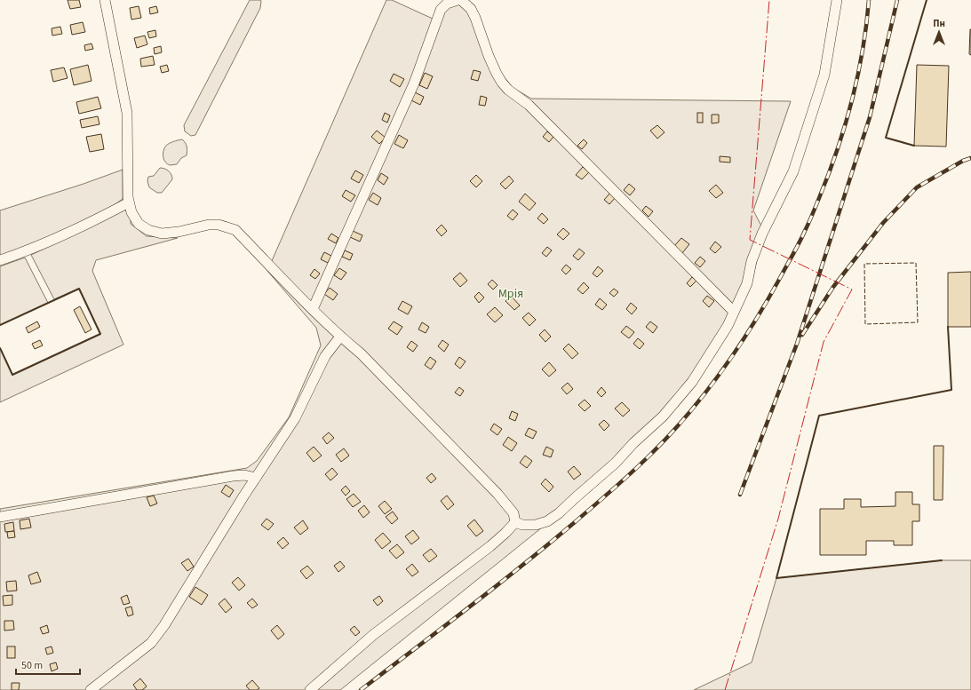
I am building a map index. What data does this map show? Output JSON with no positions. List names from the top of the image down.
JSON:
{
  "parks": ["Мрія"],
  "scale_bar": "50 m",
  "north": "top"
}
